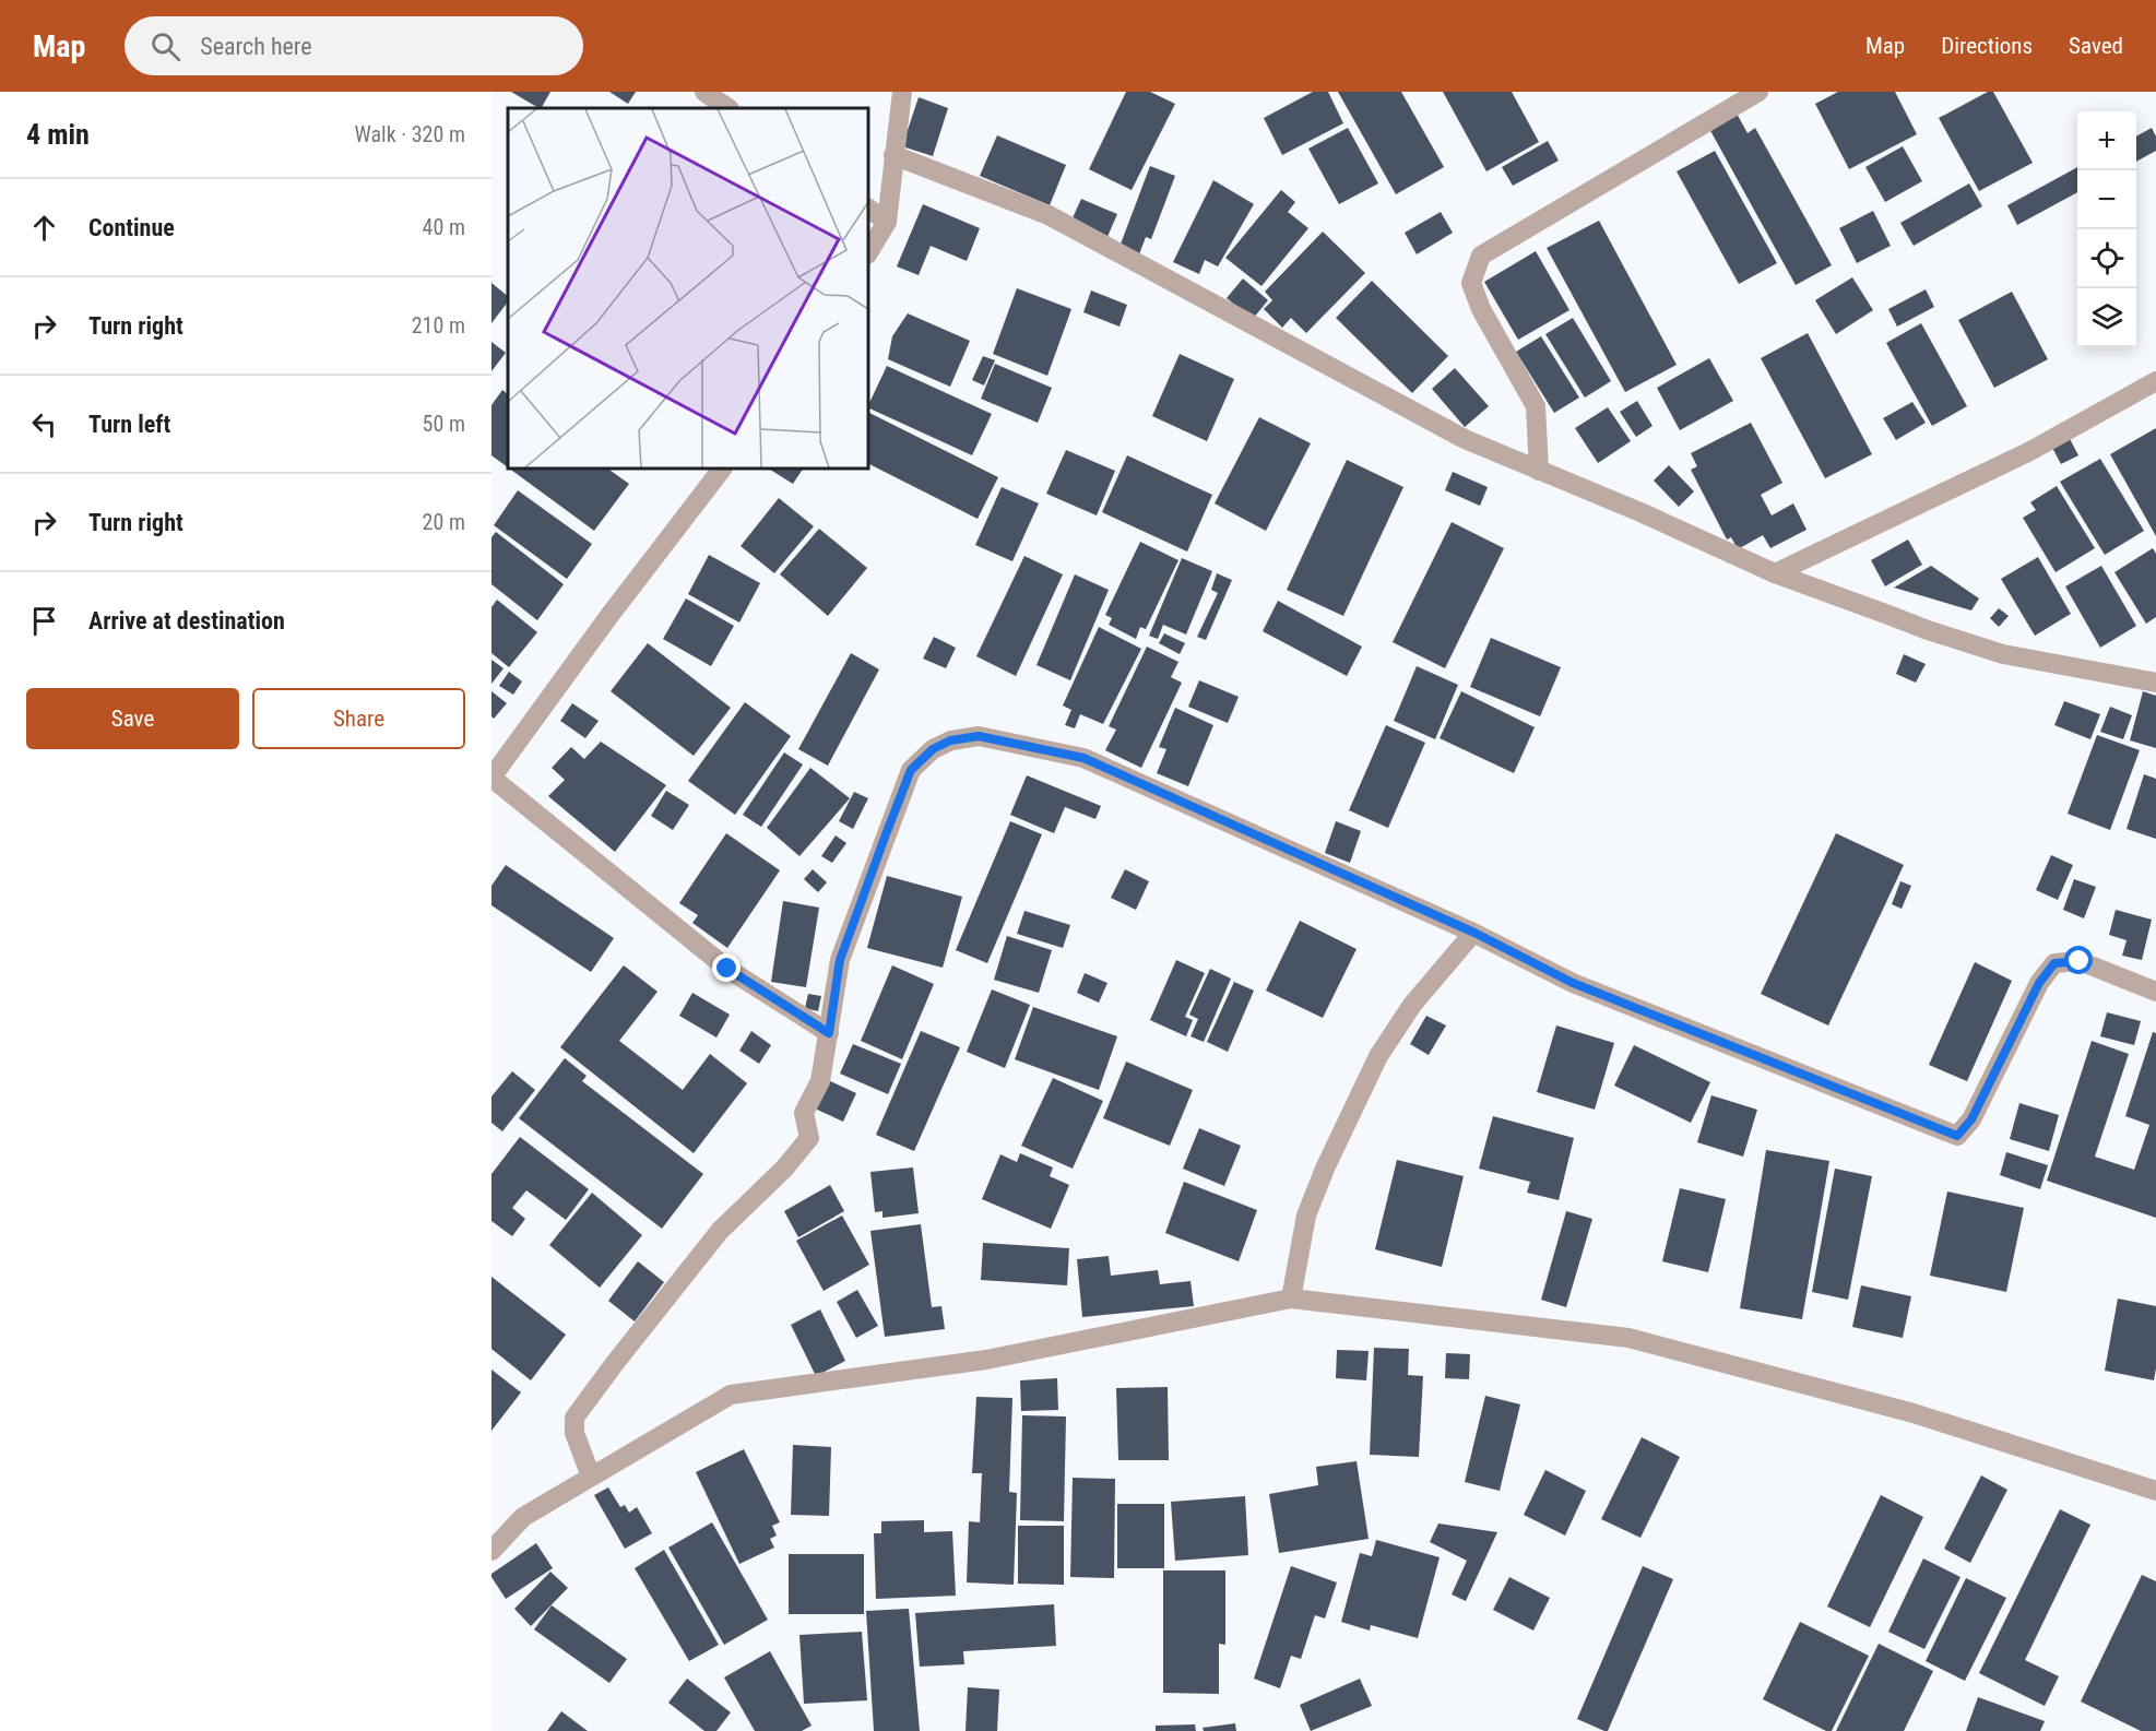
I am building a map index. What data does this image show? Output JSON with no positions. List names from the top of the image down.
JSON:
{
  "page": {
    "header": "Map",
    "search": "Search here",
    "nav": ["Map", "Directions", "Saved"],
    "heading": ["4 min", "Walk · 320 m"],
    "map_buttons": ["+", "−"],
    "list": [
      ["Continue", "40 m"],
      ["Turn right", "210 m"],
      ["Turn left", "50 m"],
      ["Turn right", "20 m"],
      "Arrive at destination"
    ],
    "buttons": ["Save", "Share"]
  }
}
